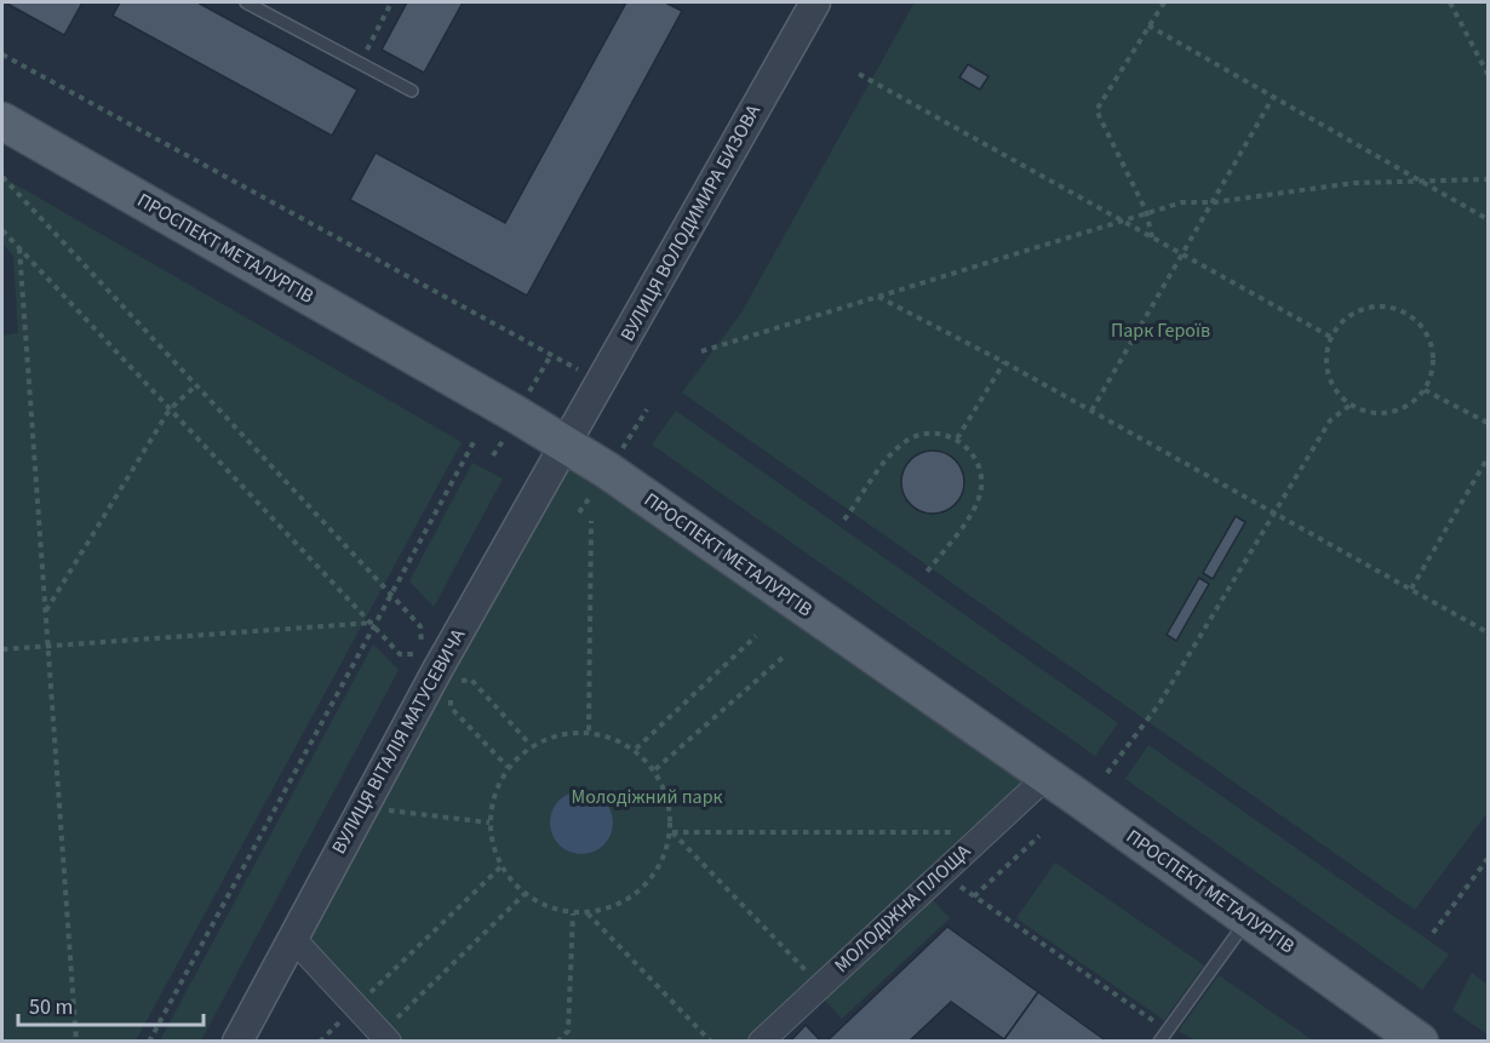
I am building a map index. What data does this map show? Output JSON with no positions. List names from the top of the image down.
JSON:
{
  "streets": {
    "main road": ["ПРОСПЕКТ МЕТАЛУРГІВ"],
    "street": ["ВУЛИЦЯ ВОЛОДИМИРА БИЗОВА", "ВУЛИЦЯ ВІТАЛІЯ МАТУСЕВИЧА", "МОЛОДІЖНА ПЛОЩА"]
  },
  "crossings": [
    ["ВУЛИЦЯ ВОЛОДИМИРА БИЗОВА", "ПРОСПЕКТ МЕТАЛУРГІВ"],
    ["ВУЛИЦЯ ВОЛОДИМИРА БИЗОВА", "ВУЛИЦЯ ВІТАЛІЯ МАТУСЕВИЧА"],
    ["ПРОСПЕКТ МЕТАЛУРГІВ", "ВУЛИЦЯ ВІТАЛІЯ МАТУСЕВИЧА"],
    ["ПРОСПЕКТ МЕТАЛУРГІВ", "МОЛОДІЖНА ПЛОЩА"]
  ],
  "parks": ["Парк Героїв", "Молодіжний парк"],
  "scale_bar": "50 m"
}
